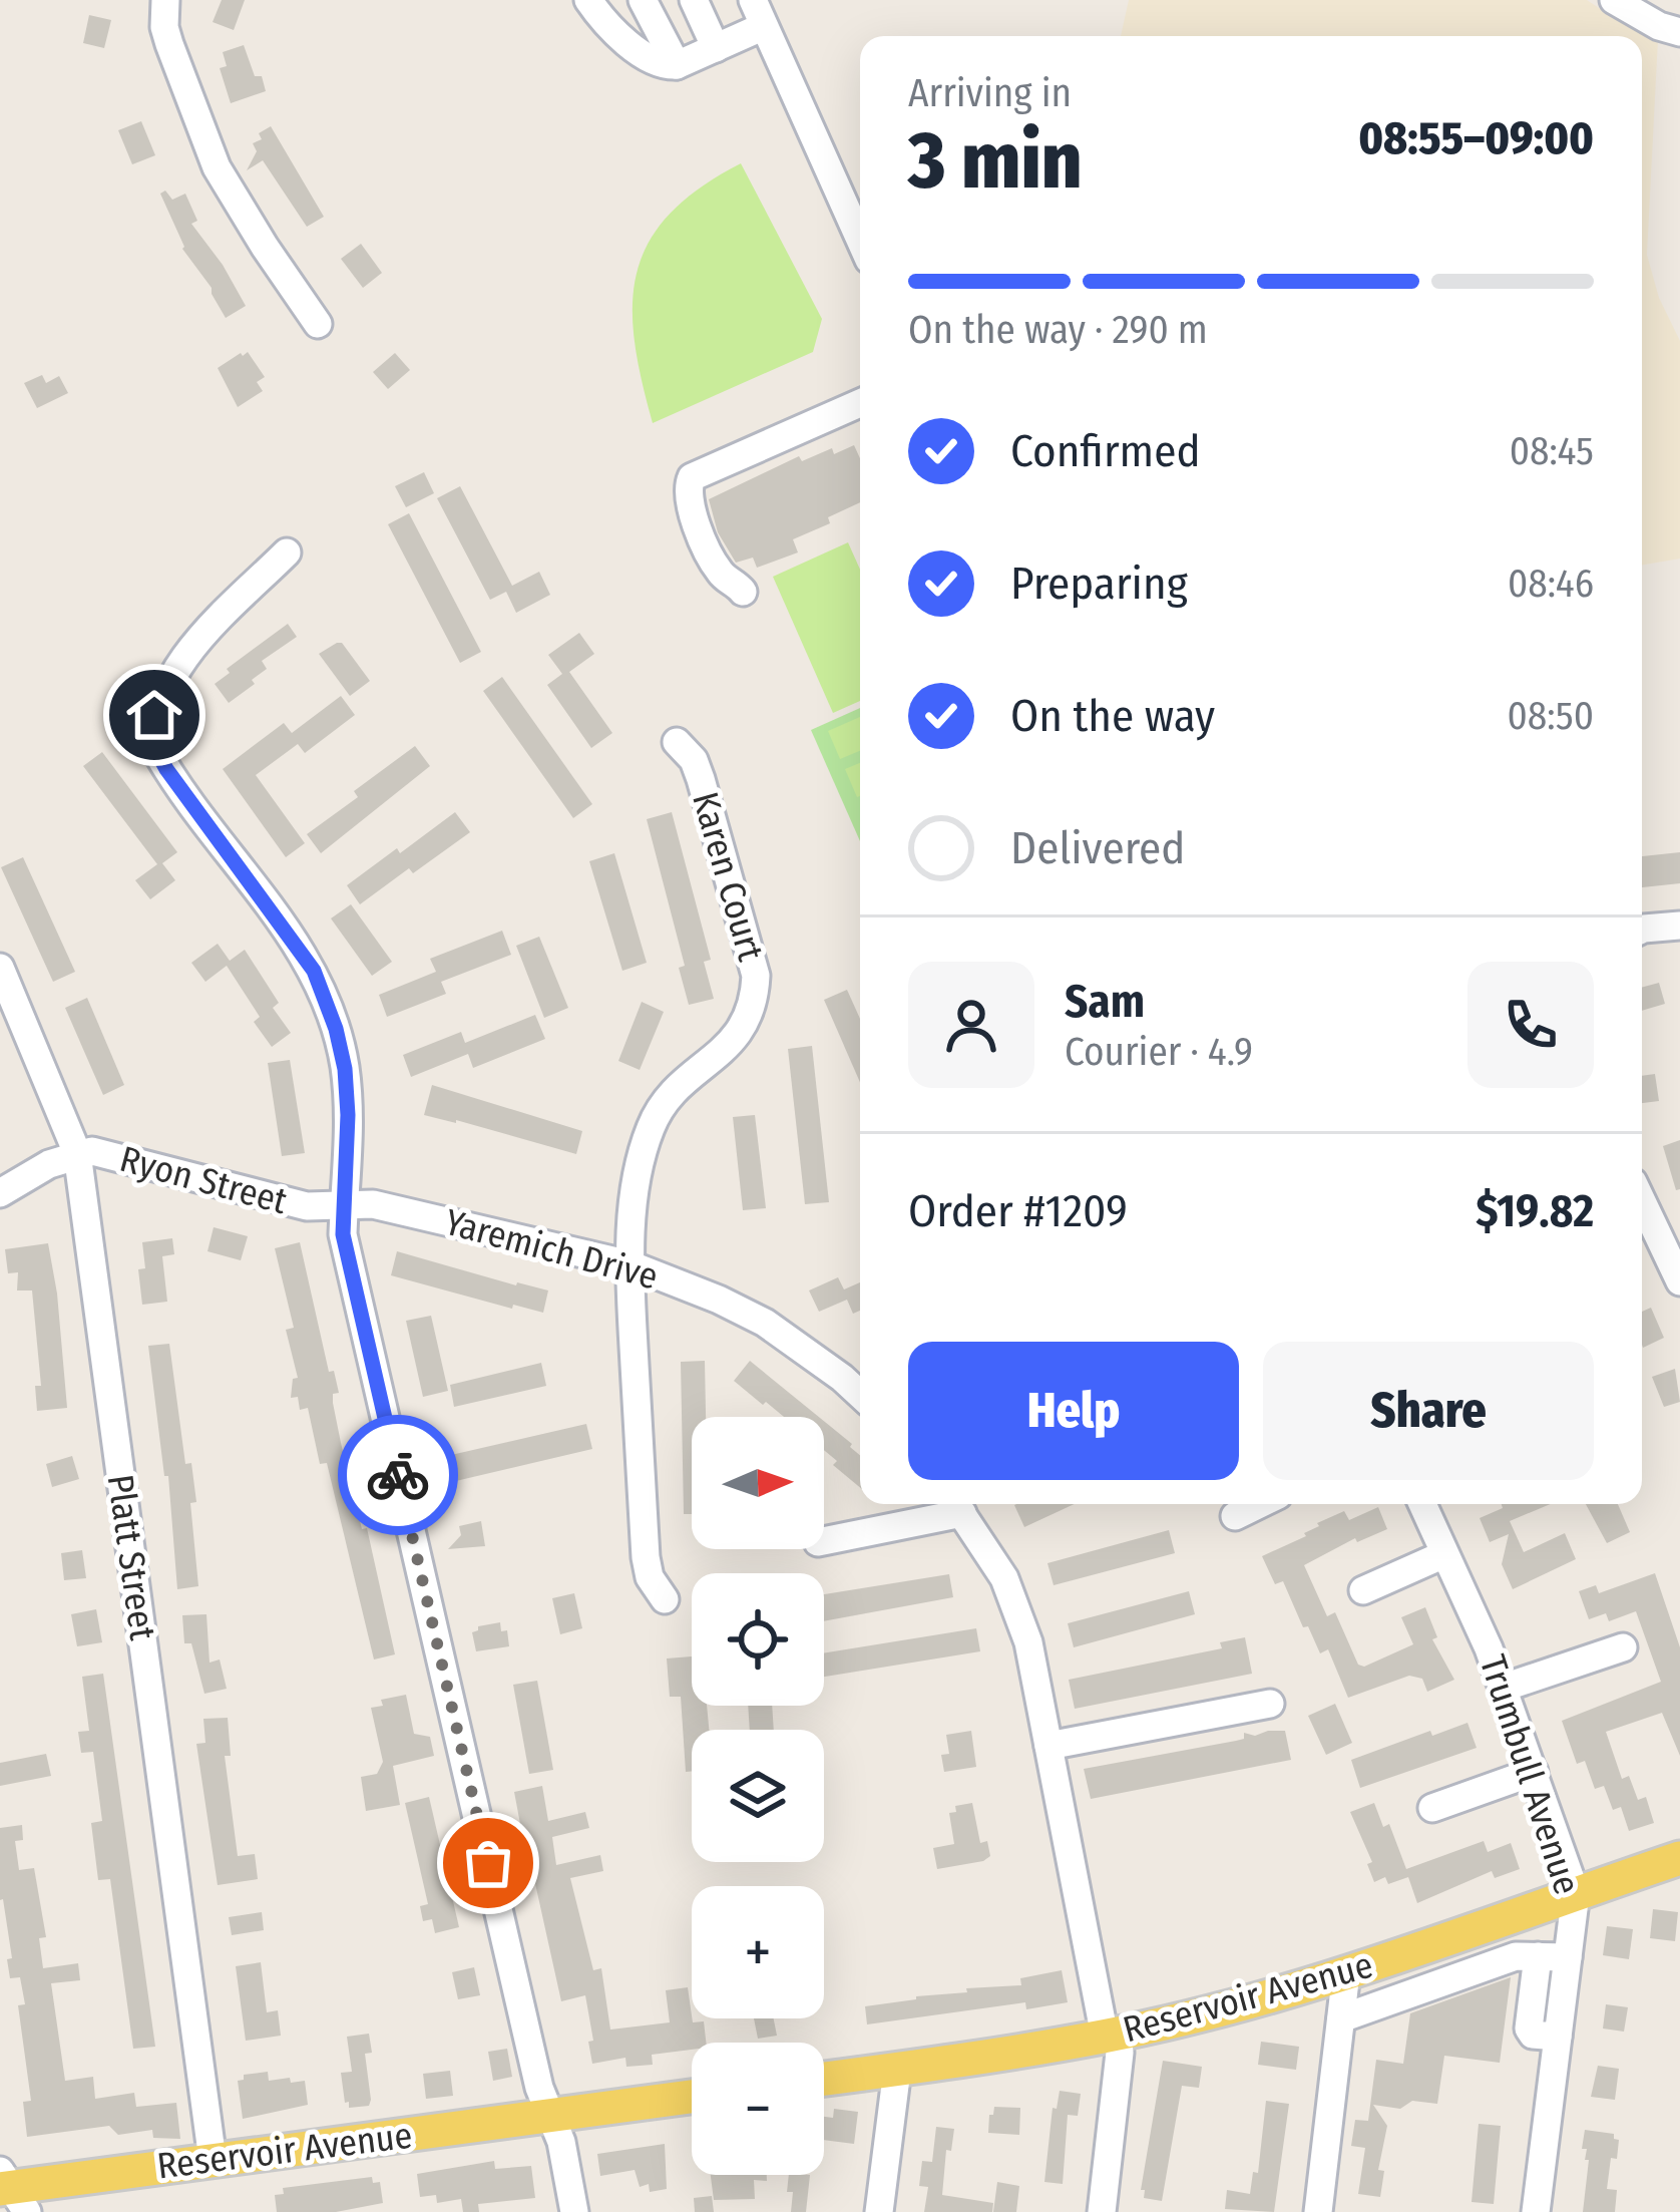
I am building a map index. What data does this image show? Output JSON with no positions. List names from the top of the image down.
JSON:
{
  "streets": {
    "main road": ["Reservoir Avenue"],
    "street": [
      "Karen Court",
      "Ryon Street",
      "Yaremich Drive",
      "Platt Street",
      "Trumbull Avenue"
    ]
  },
  "crossings": [
    ["Karen Court", "Yaremich Drive"],
    ["Ryon Street", "Yaremich Drive"],
    ["Ryon Street", "Platt Street"],
    ["Platt Street", "Reservoir Avenue"],
    ["Trumbull Avenue", "Reservoir Avenue"]
  ],
  "north": "right",
  "page": {
    "heading": ["3 min", "Arriving in", "08:55–09:00"],
    "panel": [
      "Sam",
      "Courier · 4.9",
      "Order #1209",
      "$19.82"
    ],
    "bar": "On the way · 290 m",
    "list": [
      ["Confirmed", "08:45"],
      ["Preparing", "08:46"],
      ["On the way", "08:50"],
      "Delivered"
    ],
    "buttons": ["Help", "Share"],
    "map_buttons": ["+", "−"]
  }
}
